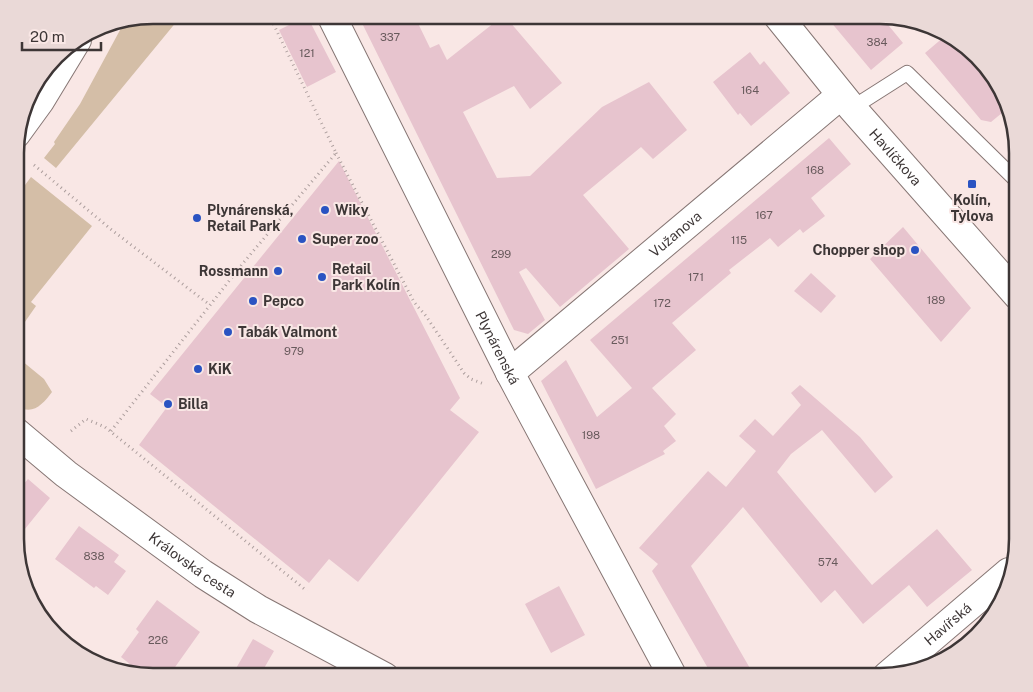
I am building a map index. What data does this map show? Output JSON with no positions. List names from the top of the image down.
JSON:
{
  "streets": {
    "street": [
      "Havlíčkova",
      "Vužanova",
      "Plynárenská",
      "Královská cesta",
      "Havířská"
    ]
  },
  "crossings": [
    ["Havlíčkova", "Vužanova"],
    ["Vužanova", "Plynárenská"]
  ],
  "places": {
    "transit": ["Kolín, Tylova"],
    "other": [
      "Wiky",
      "Plynárenská, Retail Park",
      "Super zoo",
      "Chopper shop",
      "Rossmann",
      "Retail Park Kolín",
      "Pepco",
      "Tabák Valmont",
      "KiK",
      "Billa"
    ]
  },
  "house_numbers": [
    "337",
    "384",
    "121",
    "164",
    "168",
    "167",
    "115",
    "299",
    "171",
    "189",
    "172",
    "251",
    "979",
    "198",
    "838",
    "574",
    "226"
  ],
  "scale_bar": "20 m"
}
